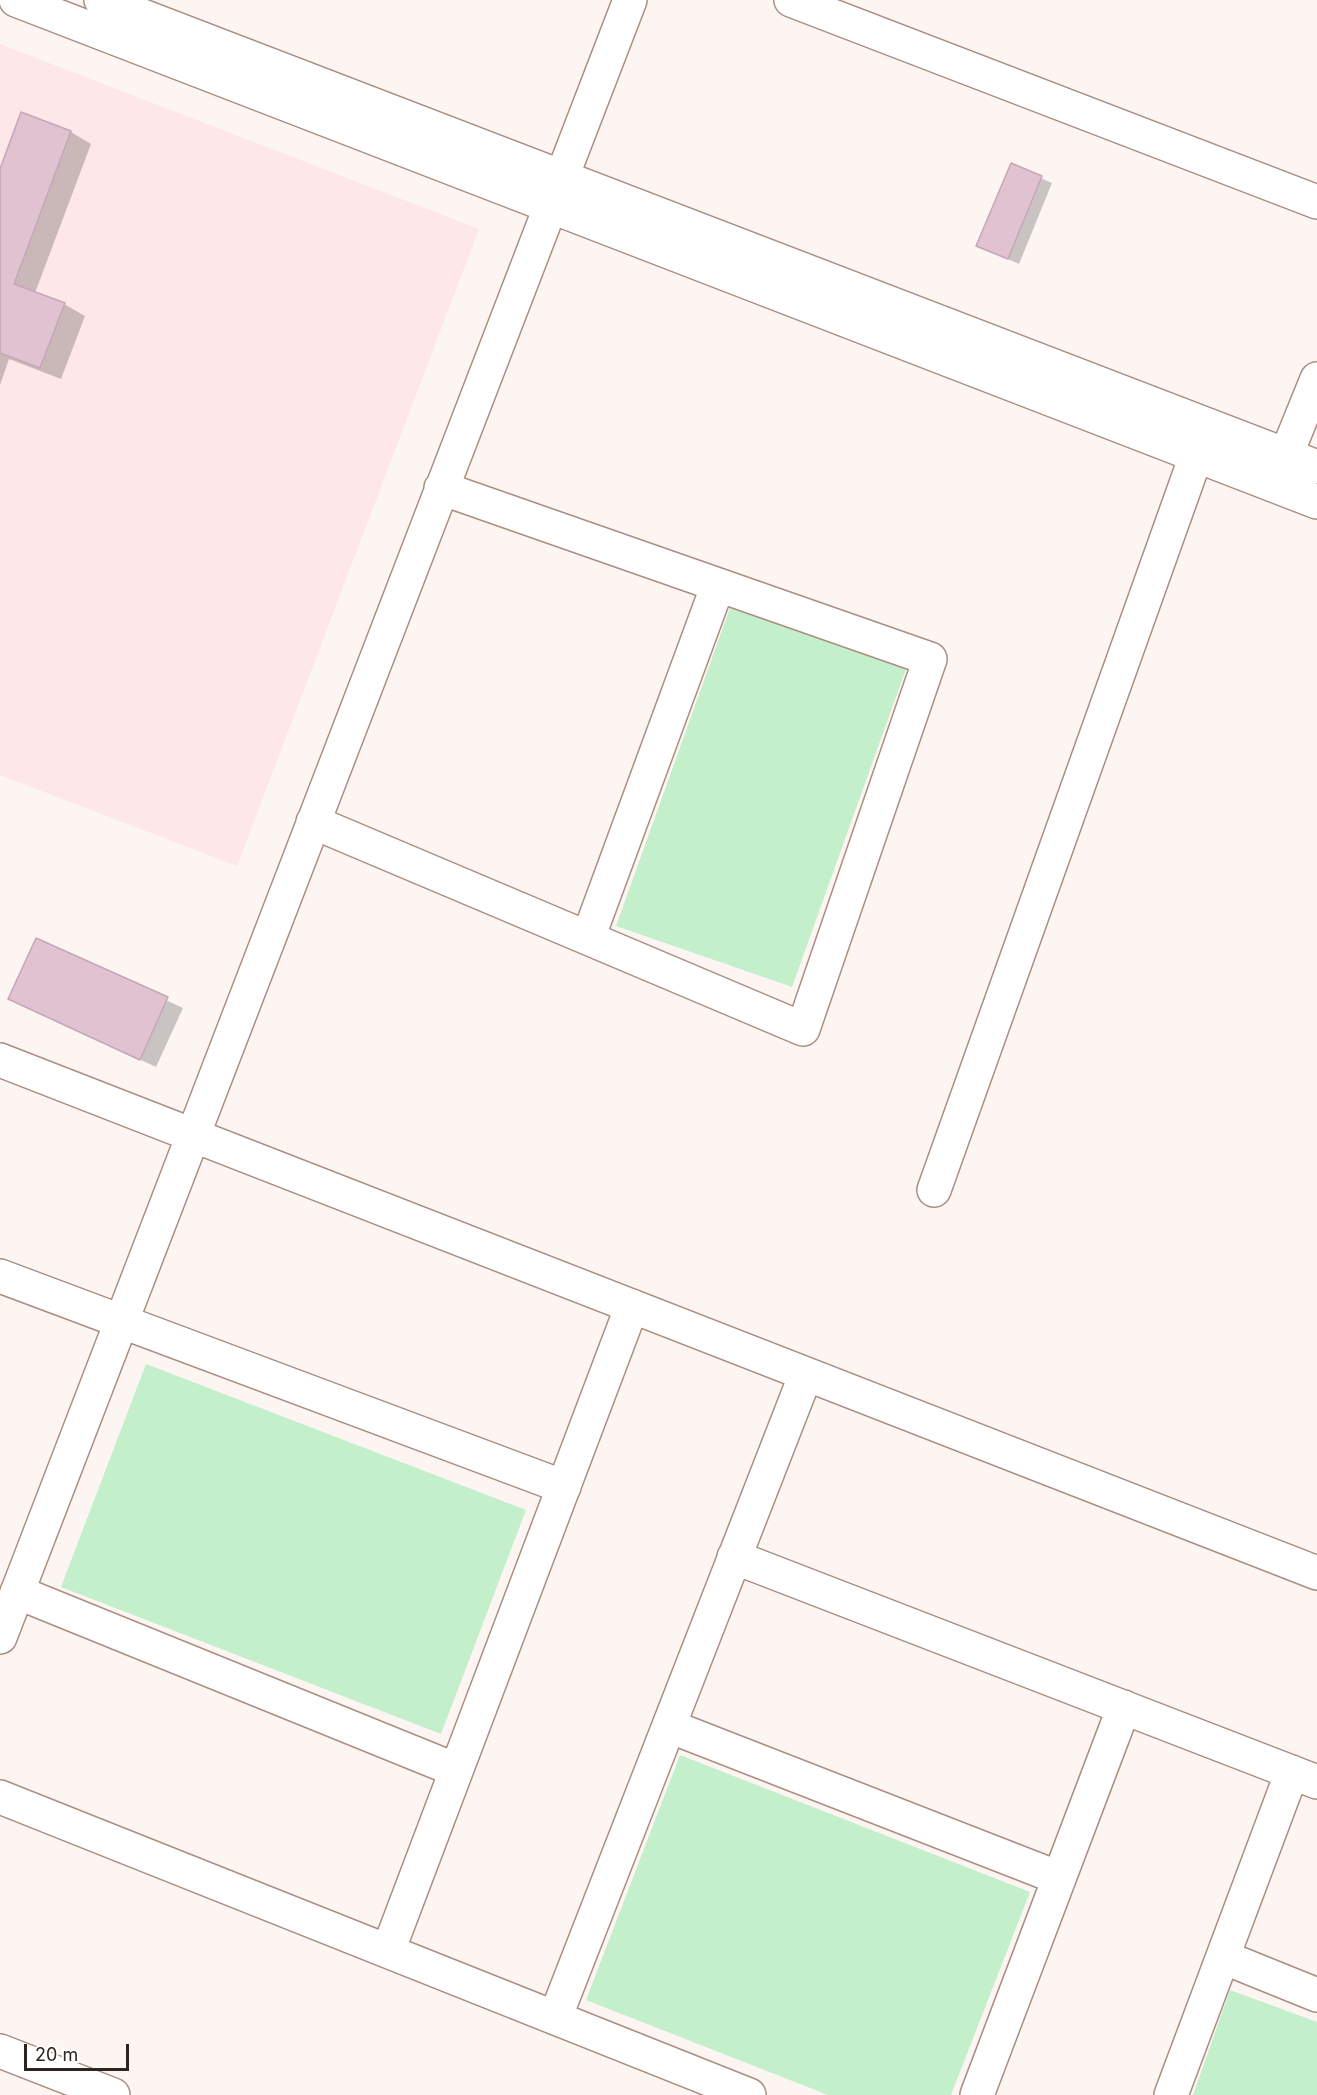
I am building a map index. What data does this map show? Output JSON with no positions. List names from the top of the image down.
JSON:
{
  "scale_bar": "20 m"
}
